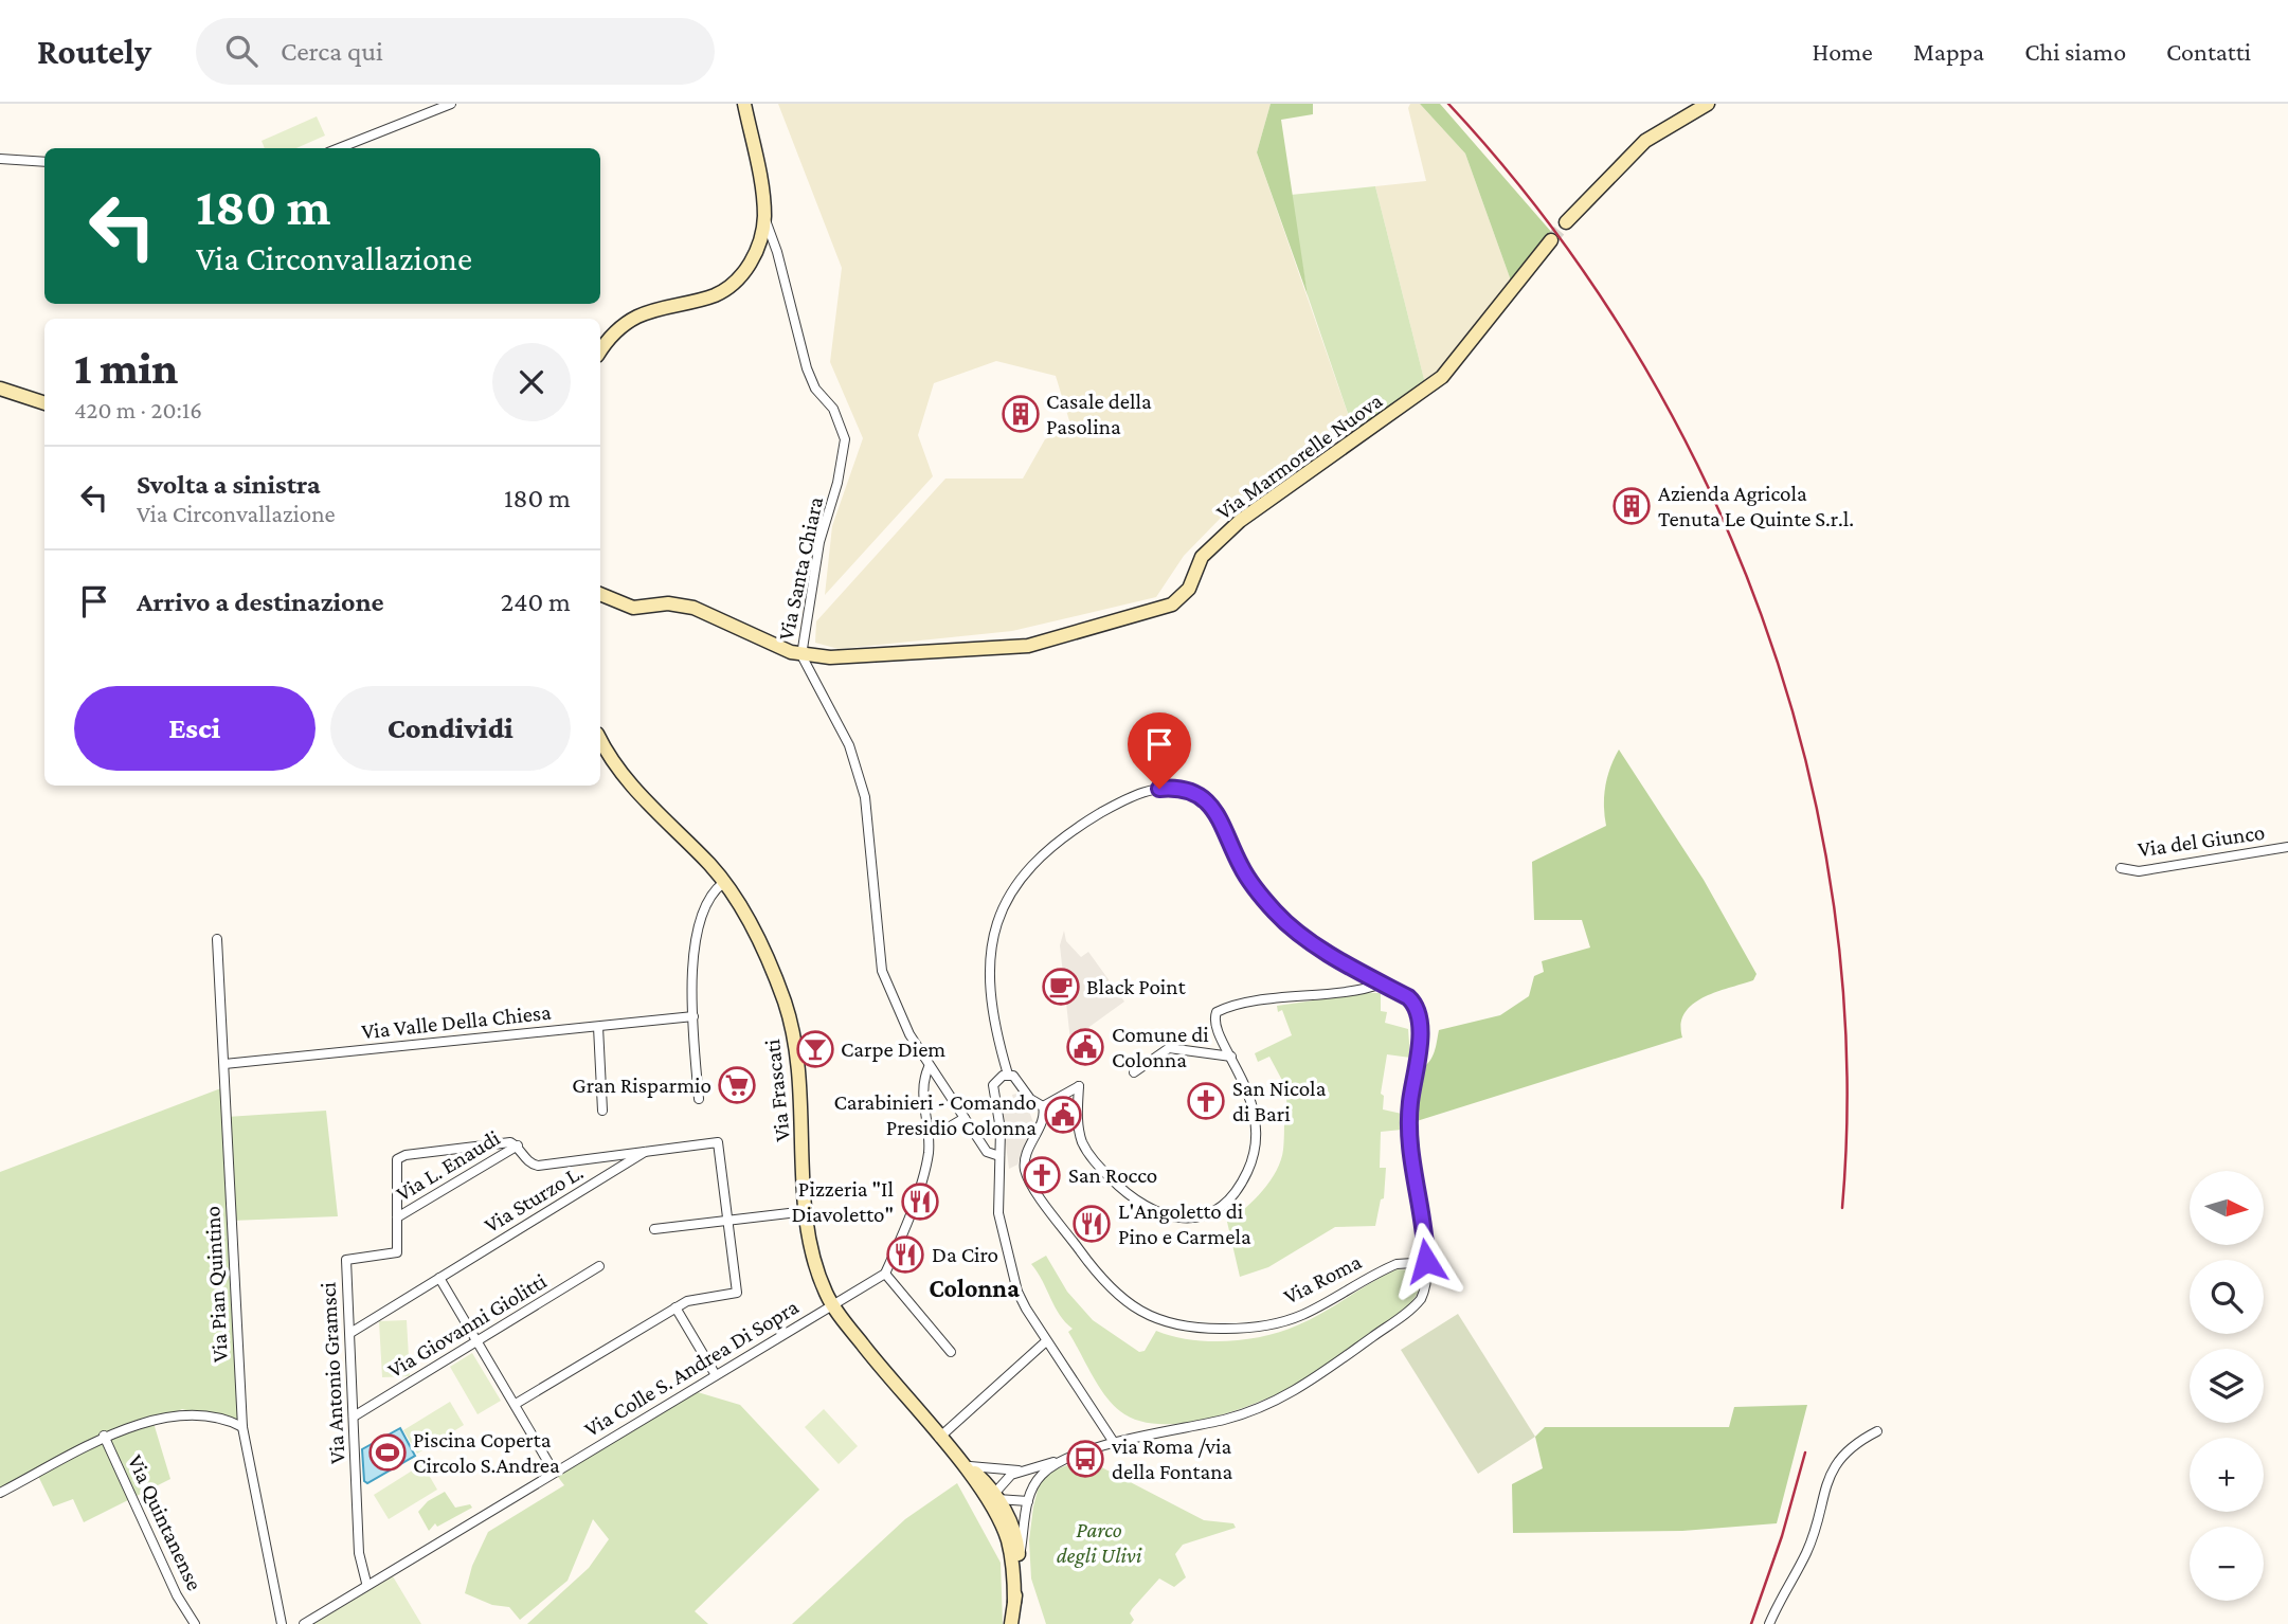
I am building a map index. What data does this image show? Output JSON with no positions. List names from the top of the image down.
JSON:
{
  "streets": {
    "street": [
      "Via Marmorelle Nuova",
      "Via Santa Chiara",
      "Via del Giunco",
      "Via Valle Della Chiesa",
      "Via Frascati",
      "Via L. Enaudi",
      "Via Sturzo L.",
      "Via Roma",
      "Via Pian Quintino",
      "Via Giovanni Giolitti",
      "Via Colle S. Andrea Di Sopra",
      "Via Antonio Gramsci",
      "Via Quintanense"
    ]
  },
  "crossings": [
    ["Via Marmorelle Nuova", "Via Santa Chiara"],
    ["Via Valle Della Chiesa", "Via Pian Quintino"],
    ["Via Frascati", "Via Colle S. Andrea Di Sopra"],
    ["Via L. Enaudi", "Via Antonio Gramsci"],
    ["Via Sturzo L.", "Via Antonio Gramsci"],
    ["Via Giovanni Giolitti", "Via Antonio Gramsci"],
    ["Via Colle S. Andrea Di Sopra", "Via Antonio Gramsci"]
  ],
  "districts": ["Colonna"],
  "parks": ["Parco degli Ulivi"],
  "places": {
    "building": ["Casale della Pasolina", "Azienda Agricola Tenuta Le Quinte S.r.l."],
    "cafe": ["Black Point"],
    "public building": ["Comune di Colonna", "Carabinieri - Comando Presidio Colonna"],
    "bar": ["Carpe Diem"],
    "supermarket": ["Gran Risparmio"],
    "church": ["San Nicola di Bari", "San Rocco"],
    "restaurant": ["Pizzeria \"Il Diavoletto\"", "L'Angoletto di Pino e Carmela", "Da Ciro"],
    "sports": ["Piscina Coperta Circolo S.Andrea"],
    "bus stop": ["via Roma /via della Fontana"]
  },
  "north": "right",
  "page": {
    "header": "Routely",
    "search": "Cerca qui",
    "nav": [
      "Home",
      "Mappa",
      "Chi siamo",
      "Contatti"
    ],
    "turn": ["180 m", "Via Circonvallazione"],
    "heading": ["1 min", "420 m · 20:16"],
    "list": [
      {
        "name": "Svolta a sinistra",
        "note": "Via Circonvallazione",
        "value": "180 m"
      },
      {
        "name": "Arrivo a destinazione",
        "value": "240 m"
      }
    ],
    "buttons": ["Esci", "Condividi"],
    "map_buttons": ["+", "−"]
  }
}
